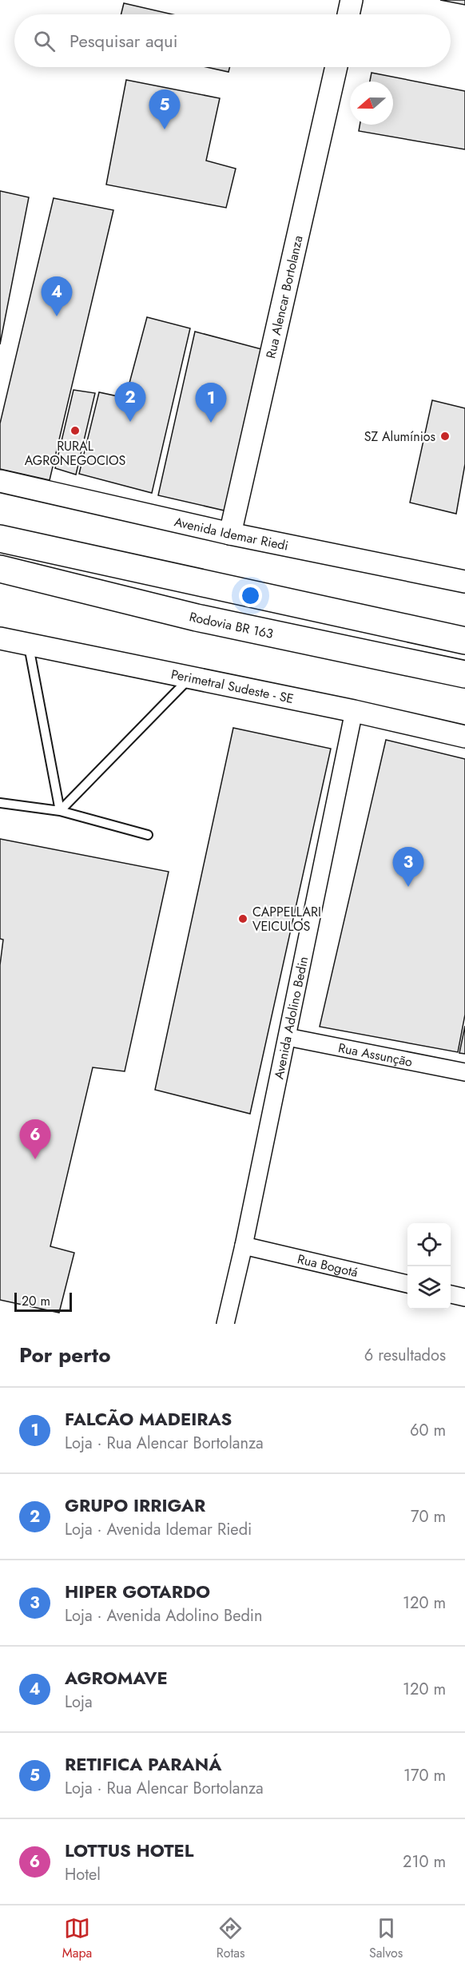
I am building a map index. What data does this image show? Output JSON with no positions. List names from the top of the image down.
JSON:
{
  "streets": {
    "highway": ["Rodovia BR 163"],
    "street": [
      "Rua Alencar Bortolanza",
      "Avenida Idemar Riedi",
      "Perimetral Sudeste - SE",
      "Avenida Adolino Bedin",
      "Rua Assunção",
      "Rua Bogotá"
    ]
  },
  "crossings": [
    ["Rua Alencar Bortolanza", "Avenida Idemar Riedi"],
    ["Perimetral Sudeste - SE", "Avenida Adolino Bedin"],
    ["Avenida Adolino Bedin", "Rua Assunção"],
    ["Avenida Adolino Bedin", "Rua Bogotá"]
  ],
  "places": ["RURAL AGRONEGOCIOS", "SZ Alumínios", "CAPPELLARI VEICULOS"],
  "scale_bar": "20 m",
  "north": "left",
  "page": {
    "search": "Pesquisar aqui",
    "pins": [
      "5",
      "4",
      "2",
      "1",
      "3",
      "6"
    ],
    "scale": "20 m",
    "heading": ["Por perto", "6 resultados"],
    "list": [
      {
        "mark": "1",
        "name": "FALCÃO MADEIRAS",
        "note": "Loja · Rua Alencar Bortolanza",
        "value": "60 m"
      },
      {
        "mark": "2",
        "name": "GRUPO IRRIGAR",
        "note": "Loja · Avenida Idemar Riedi",
        "value": "70 m"
      },
      {
        "mark": "3",
        "name": "HIPER GOTARDO",
        "note": "Loja · Avenida Adolino Bedin",
        "value": "120 m"
      },
      {
        "mark": "4",
        "name": "AGROMAVE",
        "note": "Loja",
        "value": "120 m"
      },
      {
        "mark": "5",
        "name": "RETIFICA PARANÁ",
        "note": "Loja · Rua Alencar Bortolanza",
        "value": "170 m"
      },
      {
        "mark": "6",
        "name": "LOTTUS HOTEL",
        "note": "Hotel",
        "value": "210 m"
      }
    ],
    "nav": ["Mapa", "Rotas", "Salvos"]
  }
}
